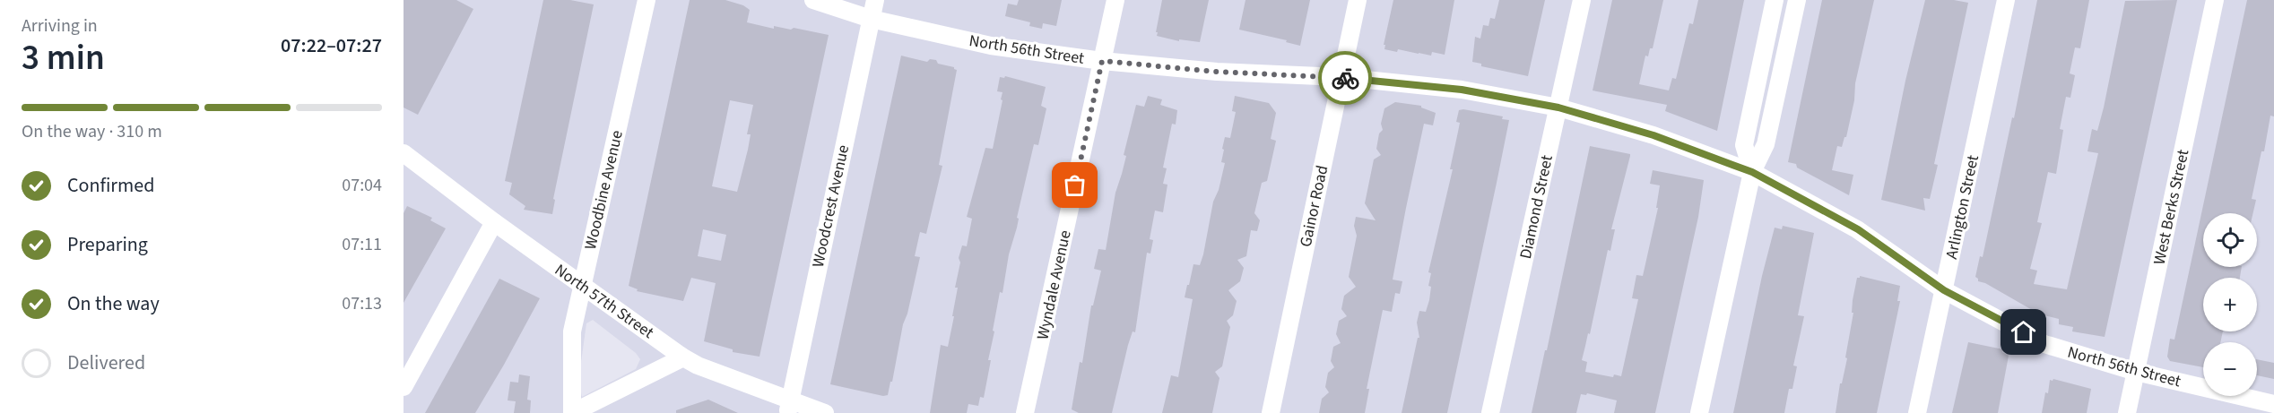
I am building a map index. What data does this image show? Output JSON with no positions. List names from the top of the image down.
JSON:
{
  "streets": {
    "street": [
      "North 56th Street",
      "Woodbine Avenue",
      "Woodcrest Avenue",
      "Gainor Road",
      "Diamond Street",
      "Arlington Street",
      "West Berks Street",
      "Wyndale Avenue",
      "North 57th Street"
    ]
  },
  "crossings": [
    ["North 56th Street", "Woodcrest Avenue"],
    ["North 56th Street", "Gainor Road"],
    ["North 56th Street", "Diamond Street"],
    ["North 56th Street", "Arlington Street"],
    ["North 56th Street", "West Berks Street"],
    ["North 56th Street", "Wyndale Avenue"],
    ["Woodbine Avenue", "North 57th Street"],
    ["Woodcrest Avenue", "North 57th Street"]
  ],
  "page": {
    "heading": ["3 min", "Arriving in", "07:22–07:27"],
    "bar": "On the way · 310 m",
    "list": [
      ["Confirmed", "07:04"],
      ["Preparing", "07:11"],
      ["On the way", "07:13"],
      "Delivered"
    ],
    "map_buttons": ["+", "−"]
  }
}
